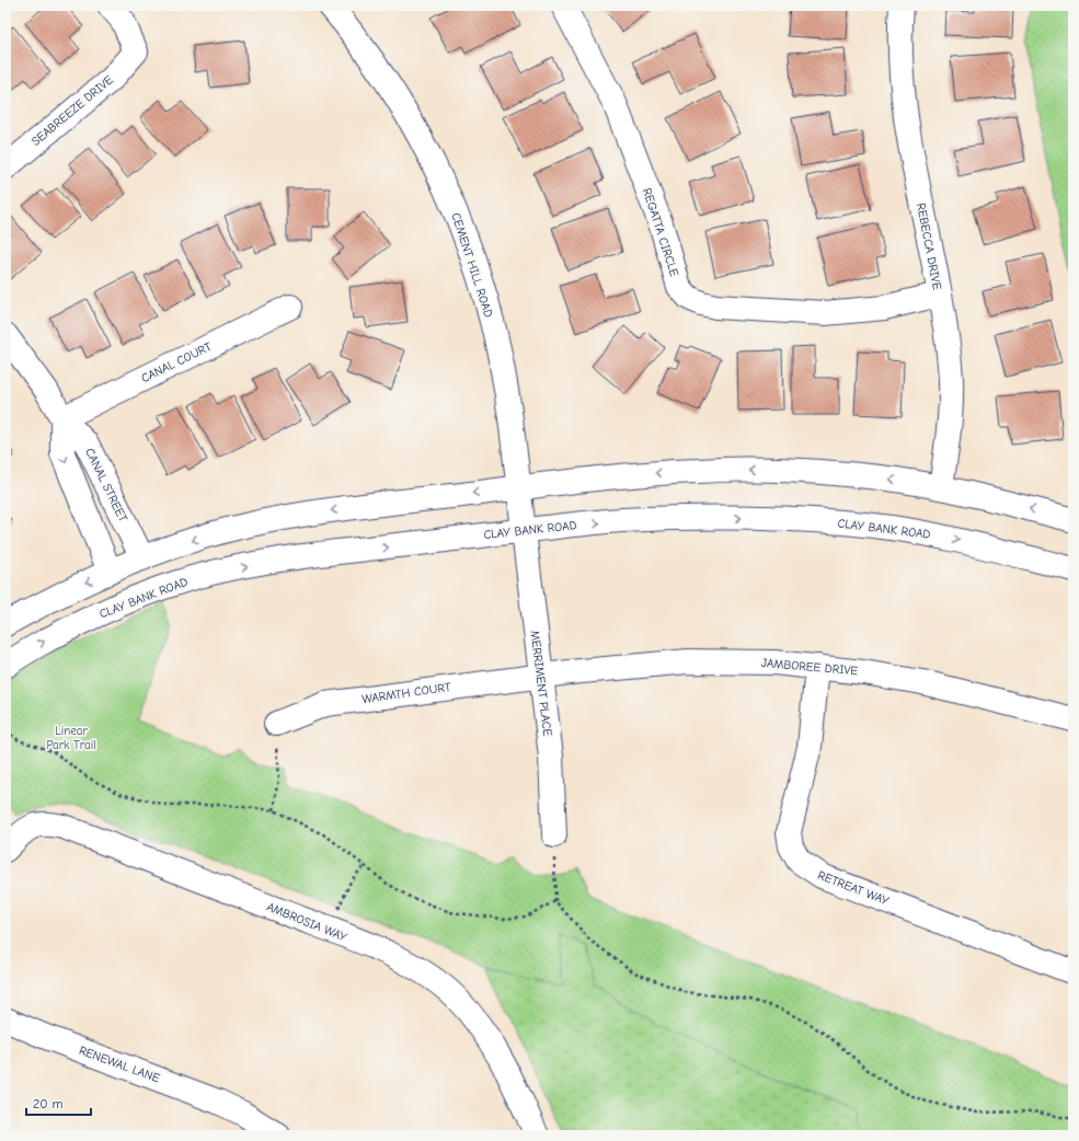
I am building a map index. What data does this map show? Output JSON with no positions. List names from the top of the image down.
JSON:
{
  "streets": {
    "street": [
      "SEABREEZE DRIVE",
      "REGATTA CIRCLE",
      "REBECCA DRIVE",
      "CEMENT HILL ROAD",
      "CANAL COURT",
      "CANAL STREET",
      "CLAY BANK ROAD",
      "JAMBOREE DRIVE",
      "MERRIMENT PLACE",
      "WARMTH COURT",
      "RETREAT WAY",
      "AMBROSIA WAY",
      "RENEWAL LANE"
    ]
  },
  "crossings": [
    ["REGATTA CIRCLE", "REBECCA DRIVE"],
    ["CEMENT HILL ROAD", "CLAY BANK ROAD"],
    ["CEMENT HILL ROAD", "MERRIMENT PLACE"],
    ["CANAL COURT", "CANAL STREET"],
    ["CLAY BANK ROAD", "MERRIMENT PLACE"],
    ["JAMBOREE DRIVE", "MERRIMENT PLACE"],
    ["JAMBOREE DRIVE", "WARMTH COURT"],
    ["JAMBOREE DRIVE", "RETREAT WAY"],
    ["MERRIMENT PLACE", "WARMTH COURT"]
  ],
  "parks": ["Linear Park Trail"],
  "scale_bar": "20 m"
}
